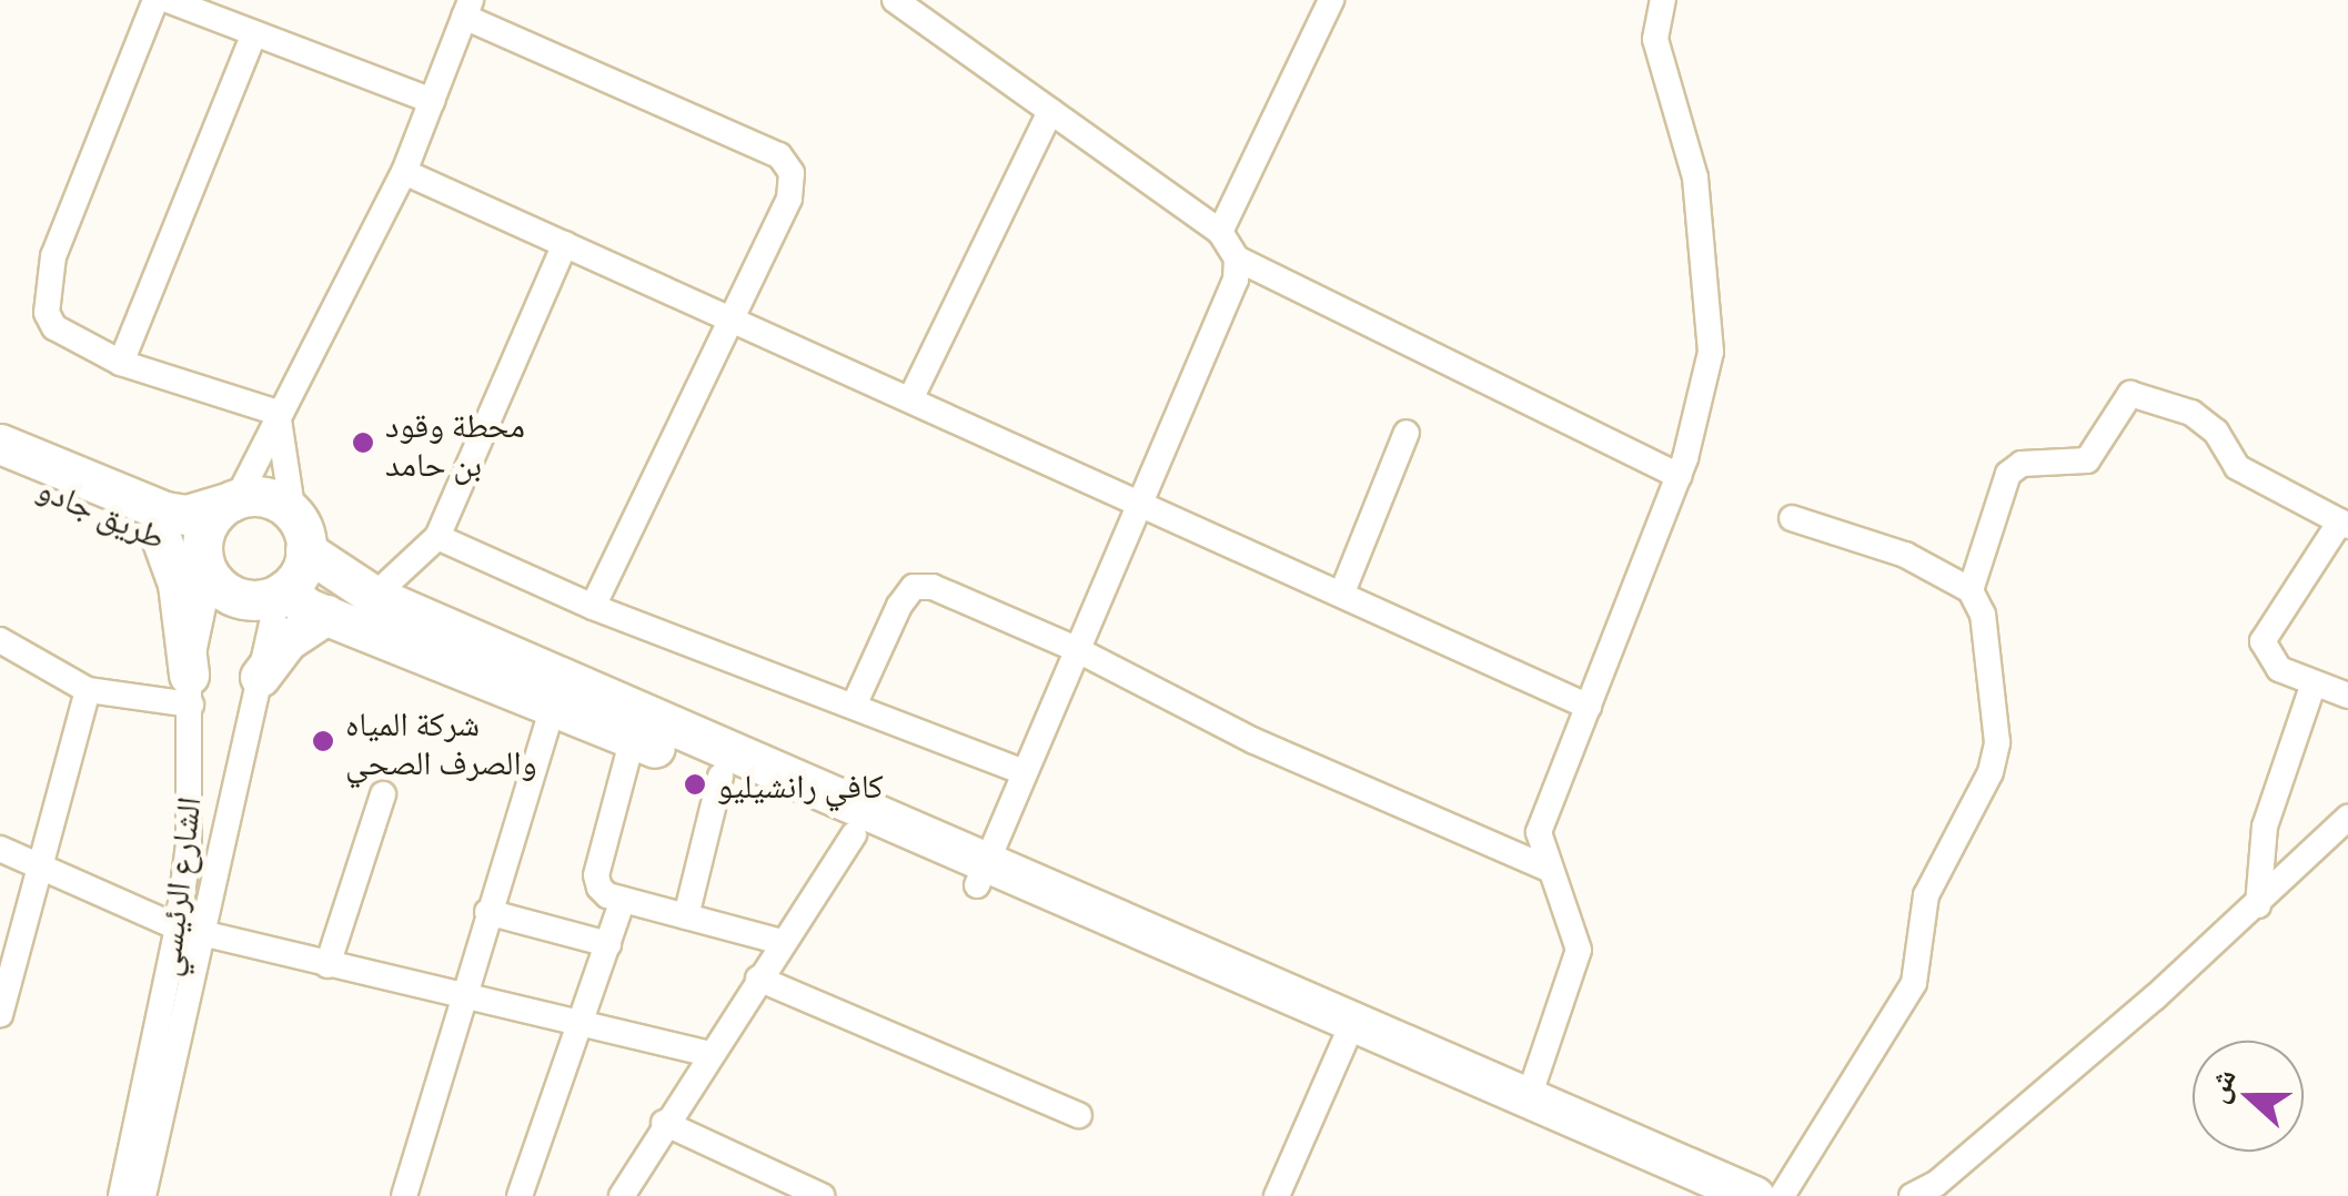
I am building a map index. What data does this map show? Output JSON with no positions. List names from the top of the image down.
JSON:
{
  "streets": {
    "highway": ["طريق جادو"],
    "street": ["الشارع الرئيسي"]
  },
  "crossings": [
    ["طريق جادو", "الشارع الرئيسي"]
  ],
  "places": ["محطة وقود بن حامد", "شركة المياه والصرف الصحي", "كافي رانشيليو"],
  "north": "left"
}
